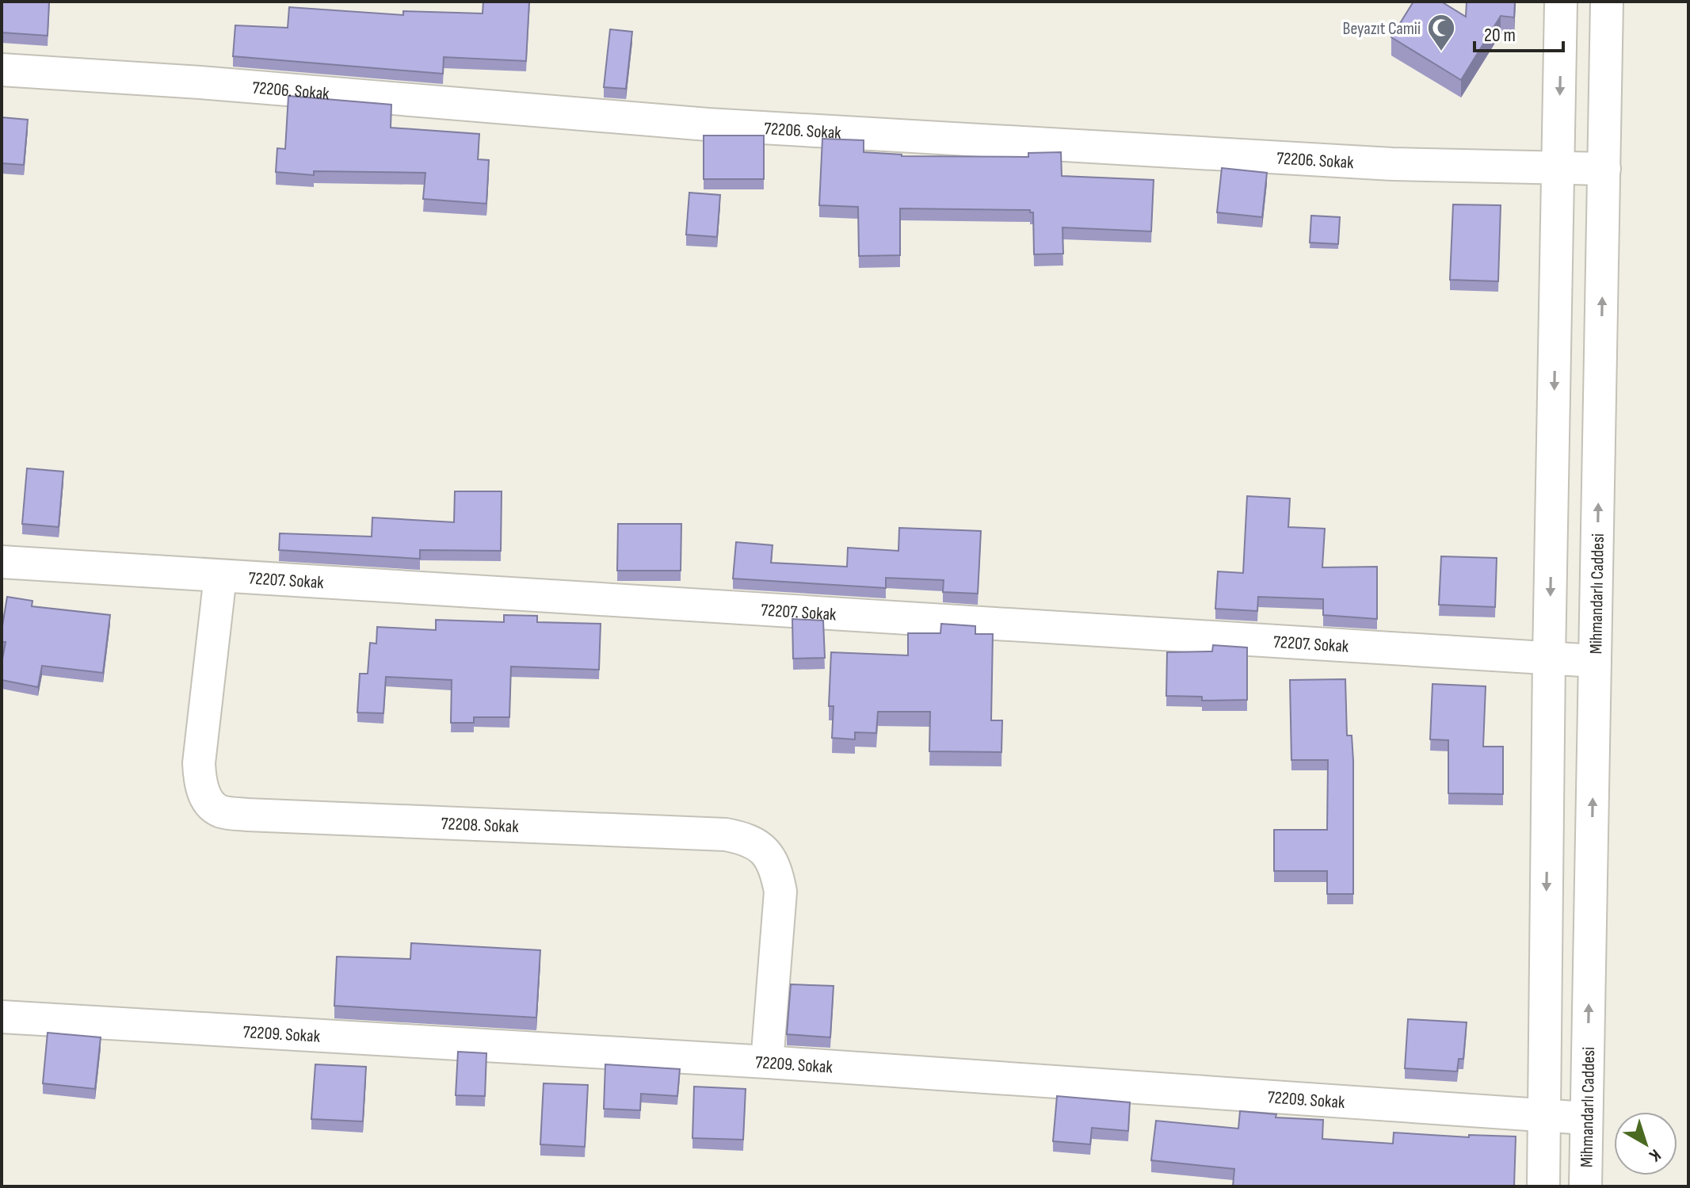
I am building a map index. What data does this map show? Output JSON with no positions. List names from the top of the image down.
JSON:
{
  "streets": {
    "street": [
      "72206. Sokak",
      "72207. Sokak",
      "Mihmandarlı Caddesi",
      "72208. Sokak",
      "72209. Sokak"
    ]
  },
  "crossings": [
    ["72206. Sokak", "Mihmandarlı Caddesi"],
    ["72207. Sokak", "Mihmandarlı Caddesi"],
    ["72207. Sokak", "72208. Sokak"],
    ["Mihmandarlı Caddesi", "72209. Sokak"],
    ["72208. Sokak", "72209. Sokak"]
  ],
  "places": {
    "mosque": ["Beyazıt Camii"]
  },
  "scale_bar": "20 m",
  "north": "bottom right"
}
